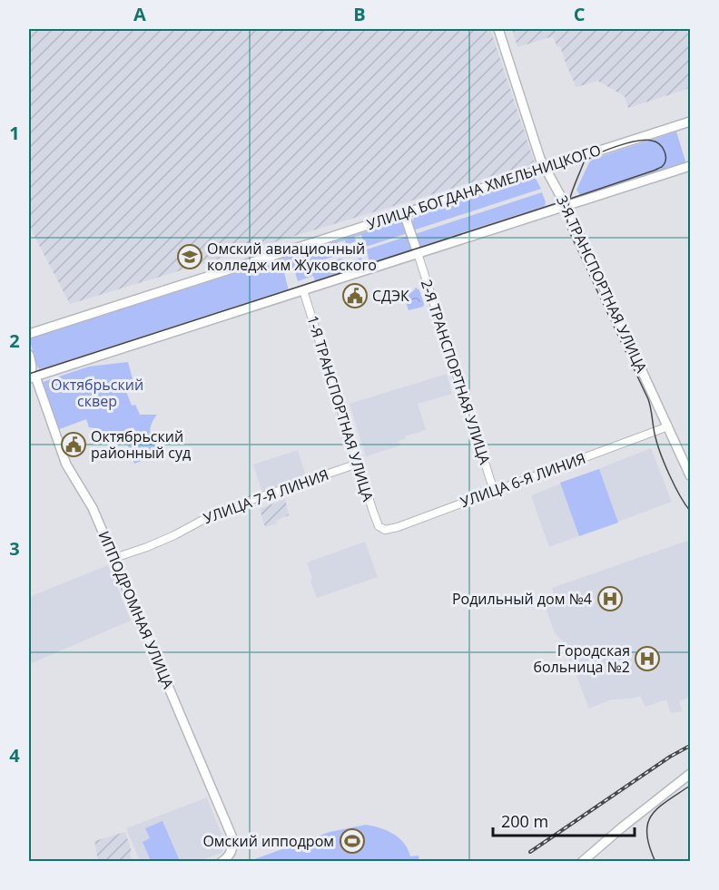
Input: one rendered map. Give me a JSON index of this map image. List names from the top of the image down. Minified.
{"streets":{"main road":["УЛИЦА БОГДАНА ХМЕЛЬНИЦКОГО","3-Я ТРАНСПОРТНАЯ УЛИЦА","ИППОДРОМНАЯ УЛИЦА"],"street":["2-Я ТРАНСПОРТНАЯ УЛИЦА","1-Я ТРАНСПОРТНАЯ УЛИЦА","УЛИЦА 6-Я ЛИНИЯ","УЛИЦА 7-Я ЛИНИЯ"]},"crossings":[["УЛИЦА БОГДАНА ХМЕЛЬНИЦКОГО","3-Я ТРАНСПОРТНАЯ УЛИЦА"],["3-Я ТРАНСПОРТНАЯ УЛИЦА","УЛИЦА 6-Я ЛИНИЯ"],["2-Я ТРАНСПОРТНАЯ УЛИЦА","УЛИЦА 6-Я ЛИНИЯ"],["1-Я ТРАНСПОРТНАЯ УЛИЦА","УЛИЦА 6-Я ЛИНИЯ"],["1-Я ТРАНСПОРТНАЯ УЛИЦА","УЛИЦА 7-Я ЛИНИЯ"],["УЛИЦА 7-Я ЛИНИЯ","ИППОДРОМНАЯ УЛИЦА"]],"parks":["Октябрьский сквер"],"places":{"school or university":["Омский авиационный колледж им Жуковского"],"public building":["СДЭК","Октябрьский районный суд"],"hospital":["Родильный дом №4","Городская больница №2"],"sports":["Омский ипподром"]},"scale_bar":"200 m","grid":{"columns":["A","B","C"],"rows":["1","2","3","4"]}}
